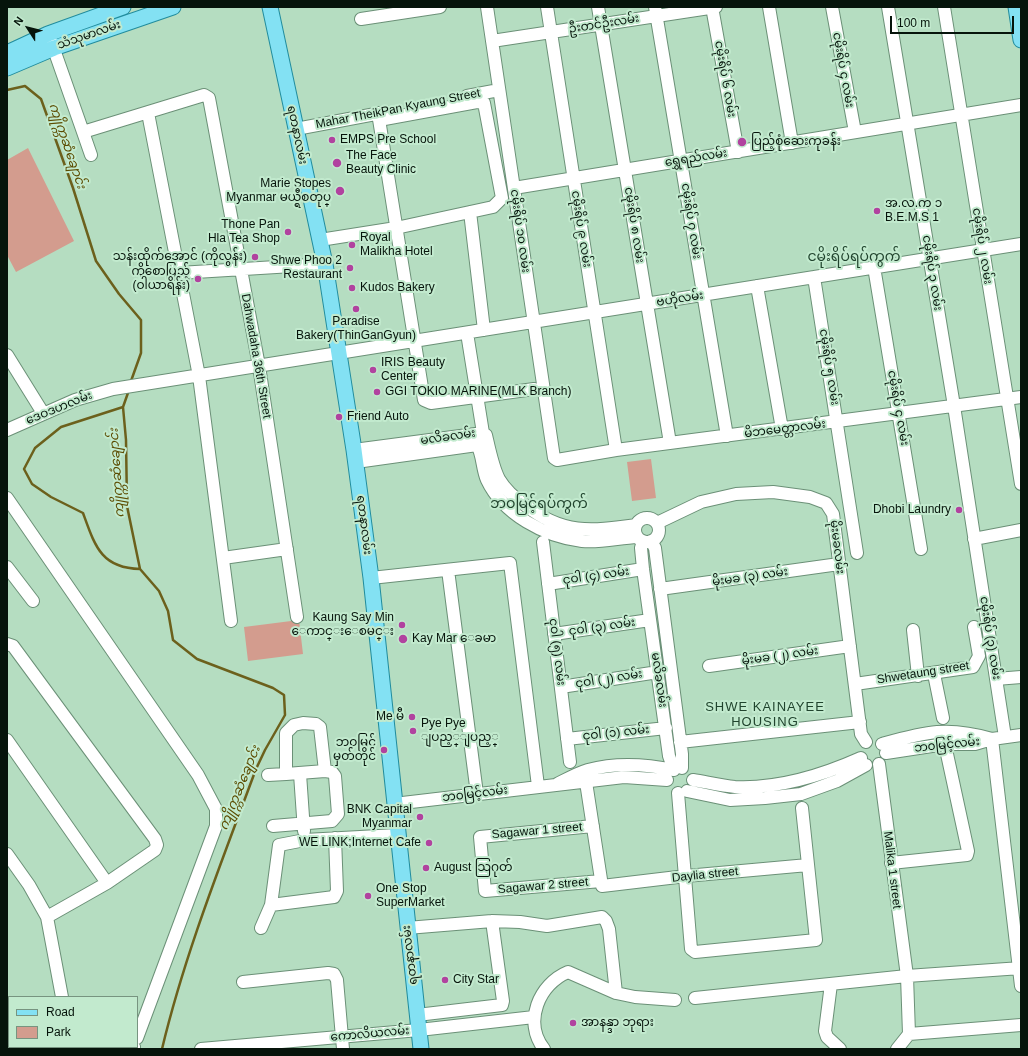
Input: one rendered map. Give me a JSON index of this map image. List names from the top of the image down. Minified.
{"streets":{"main road":["သံသုမာလမ်း","ရတနာလမ်း"],"street":["ဦးတင်ဦးလမ်း","ငမိုးရိပ် ၄ လမ်း","ငမိုးရိပ် ၆ လမ်း","Mahar TheikPan Kyaung Street","ရွှေရည်လမ်း","ငမိုးရိပ် ၇ လမ်း","ငမိုးရိပ် ၈ လမ်း","ငမိုးရိပ် ၉ လမ်း","ငမိုးရိပ် ၁၀ လမ်း","ငမိုးရိပ် ၂ လမ်း","ငမိုးရိပ် ၃ လမ်း","ဗဟိုလမ်း","Dahwadaha 36th Street","ငမိုးရိပ် ၅ လမ်း","ဒေဝဒဟလမ်း","မိဘမေတ္တာလမ်း","မလိခလမ်း","မိုးမခလမ်း","ငုဝါ (၄) လမ်း","မိုးမခ (၃) လမ်း","ငုဝါ (၃) လမ်း","ငမိုးရိပ် (၃) လမ်း","ငုဝါ (၅) လမ်း","မိုးမခ (၂) လမ်း","Shwetaung street","ငုဝါ (၂) လမ်း","ငုဝါ (၁) လမ်း","ဘ၀မြင့်လမ်း","Sagawar 1 street","Malika 1 street","Daylia street","Sagawar 2 street","ကောလိယလမ်း"]},"crossings":[["ဦးတင်ဦးလမ်း","ငမိုးရိပ် ၆ လမ်း"],["ဦးတင်ဦးလမ်း","ငမိုးရိပ် ၇ လမ်း"],["ဦးတင်ဦးလမ်း","ငမိုးရိပ် ၈ လမ်း"],["ဦးတင်ဦးလမ်း","ငမိုးရိပ် ၉ လမ်း"],["ဦးတင်ဦးလမ်း","ငမိုးရိပ် ၁၀ လမ်း"],["ငမိုးရိပ် ၄ လမ်း","ရွှေရည်လမ်း"],["ငမိုးရိပ် ၄ လမ်း","ဗဟိုလမ်း"],["ငမိုးရိပ် ၄ လမ်း","မိဘမေတ္တာလမ်း"],["ငမိုးရိပ် ၆ လမ်း","ရွှေရည်လမ်း"],["Mahar TheikPan Kyaung Street","ရတနာလမ်း"],["Mahar TheikPan Kyaung Street","ငမိုးရိပ် ၁၀ လမ်း"],["ရတနာလမ်း","ဗဟိုလမ်း"],["ရတနာလမ်း","မလိခလမ်း"],["ရတနာလမ်း","ဘ၀မြင့်လမ်း"],["ရတနာလမ်း","ကောလိယလမ်း"],["ရွှေရည်လမ်း","ငမိုးရိပ် ၇ လမ်း"],["ရွှေရည်လမ်း","ငမိုးရိပ် ၈ လမ်း"],["ရွှေရည်လမ်း","ငမိုးရိပ် ၉ လမ်း"],["ရွှေရည်လမ်း","ငမိုးရိပ် ၁၀ လမ်း"],["ရွှေရည်လမ်း","ငမိုးရိပ် ၂ လမ်း"],["ရွှေရည်လမ်း","ငမိုးရိပ် ၃ လမ်း"],["ငမိုးရိပ် ၇ လမ်း","ဗဟိုလမ်း"],["ငမိုးရိပ် ၇ လမ်း","မိဘမေတ္တာလမ်း"],["ငမိုးရိပ် ၈ လမ်း","ဗဟိုလမ်း"],["ငမိုးရိပ် ၈ လမ်း","မိဘမေတ္တာလမ်း"],["ငမိုးရိပ် ၉ လမ်း","ဗဟိုလမ်း"],["ငမိုးရိပ် ၉ လမ်း","မိဘမေတ္တာလမ်း"],["ငမိုးရိပ် ၁၀ လမ်း","ဗဟိုလမ်း"],["ငမိုးရိပ် ၁၀ လမ်း","မိဘမေတ္တာလမ်း"],["ငမိုးရိပ် ၂ လမ်း","ဗဟိုလမ်း"],["ငမိုးရိပ် ၂ လမ်း","မိဘမေတ္တာလမ်း"],["ငမိုးရိပ် ၃ လမ်း","ဗဟိုလမ်း"],["ငမိုးရိပ် ၃ လမ်း","မိဘမေတ္တာလမ်း"],["ငမိုးရိပ် ၃ လမ်း","ငမိုးရိပ် (၃) လမ်း"],["ဗဟိုလမ်း","Dahwadaha 36th Street"],["ဗဟိုလမ်း","ငမိုးရိပ် ၅ လမ်း"],["ဗဟိုလမ်း","ဒေဝဒဟလမ်း"],["ငမိုးရိပ် ၅ လမ်း","မိဘမေတ္တာလမ်း"],["မလိခလမ်း","မိုးမခလမ်း"],["မလိခလမ်း","ငုဝါ (၄) လမ်း"],["မလိခလမ်း","မိုးမခ (၃) လမ်း"],["မလိခလမ်း","ငုဝါ (၃) လမ်း"],["မလိခလမ်း","ငုဝါ (၂) လမ်း"],["မလိခလမ်း","ငုဝါ (၁) လမ်း"],["မလိခလမ်း","ဘ၀မြင့်လမ်း"],["မိုးမခလမ်း","မိုးမခ (၃) လမ်း"],["မိုးမခလမ်း","မိုးမခ (၂) လမ်း"],["မိုးမခလမ်း","Shwetaung street"],["မိုးမခလမ်း","ဘ၀မြင့်လမ်း"],["မိုးမခလမ်း","Malika 1 street"],["ငုဝါ (၄) လမ်း","ငုဝါ (၅) လမ်း"],["ငုဝါ (၃) လမ်း","ငုဝါ (၅) လမ်း"],["ငုဝါ (၅) လမ်း","ငုဝါ (၂) လမ်း"],["ငုဝါ (၅) လမ်း","ငုဝါ (၁) လမ်း"],["ဘ၀မြင့်လမ်း","Malika 1 street"],["Sagawar 1 street","Sagawar 2 street"],["Daylia street","Sagawar 2 street"]],"districts":["ငမိုးရိပ်ရပ်ကွက်","ဘဝမြင့်ရပ်ကွက်","SHWE KAINAYEE HOUSING"],"water":["ကျိုက္ကဆံချောင်း"],"places":["EMPS Pre School","ပြည့်စုံဆေးကုခန်း","The Face Beauty Clinic","Marie Stopes Myanmar မယ္ရီစတုပ္","အ.လ.က ၁ B.E.M.S 1","Thone Pan Hla Tea Shop","Royal Malikha Hotel","သန်းထိုက်အောင် (ကိုလွန်း)","Shwe Phoo 2 Restaurant","ကိုစောပြည့် (ဝါယာရိန်း)","Kudos Bakery","Paradise Bakery(ThinGanGyun)","IRIS Beauty Center","GGI TOKIO MARINE(MLK Branch)","Friend Auto","Dhobi Laundry","Kaung Say Min ေကာင္းေစမင္း","Kay Mar ေခမာ","Me မီ","Pye Pye ျပည့္ျပည့္","ဘဝမြင့် မှတ်တိုင်","BNK Capital Myanmar","WE LINK;Internet Cafe","August သြဂုတ်","One Stop SuperMarket","City Star","အာနန္ဒာ ဘုရား"],"legend":["Road","Park"],"scale_bar":"100 m","north":"top left"}
